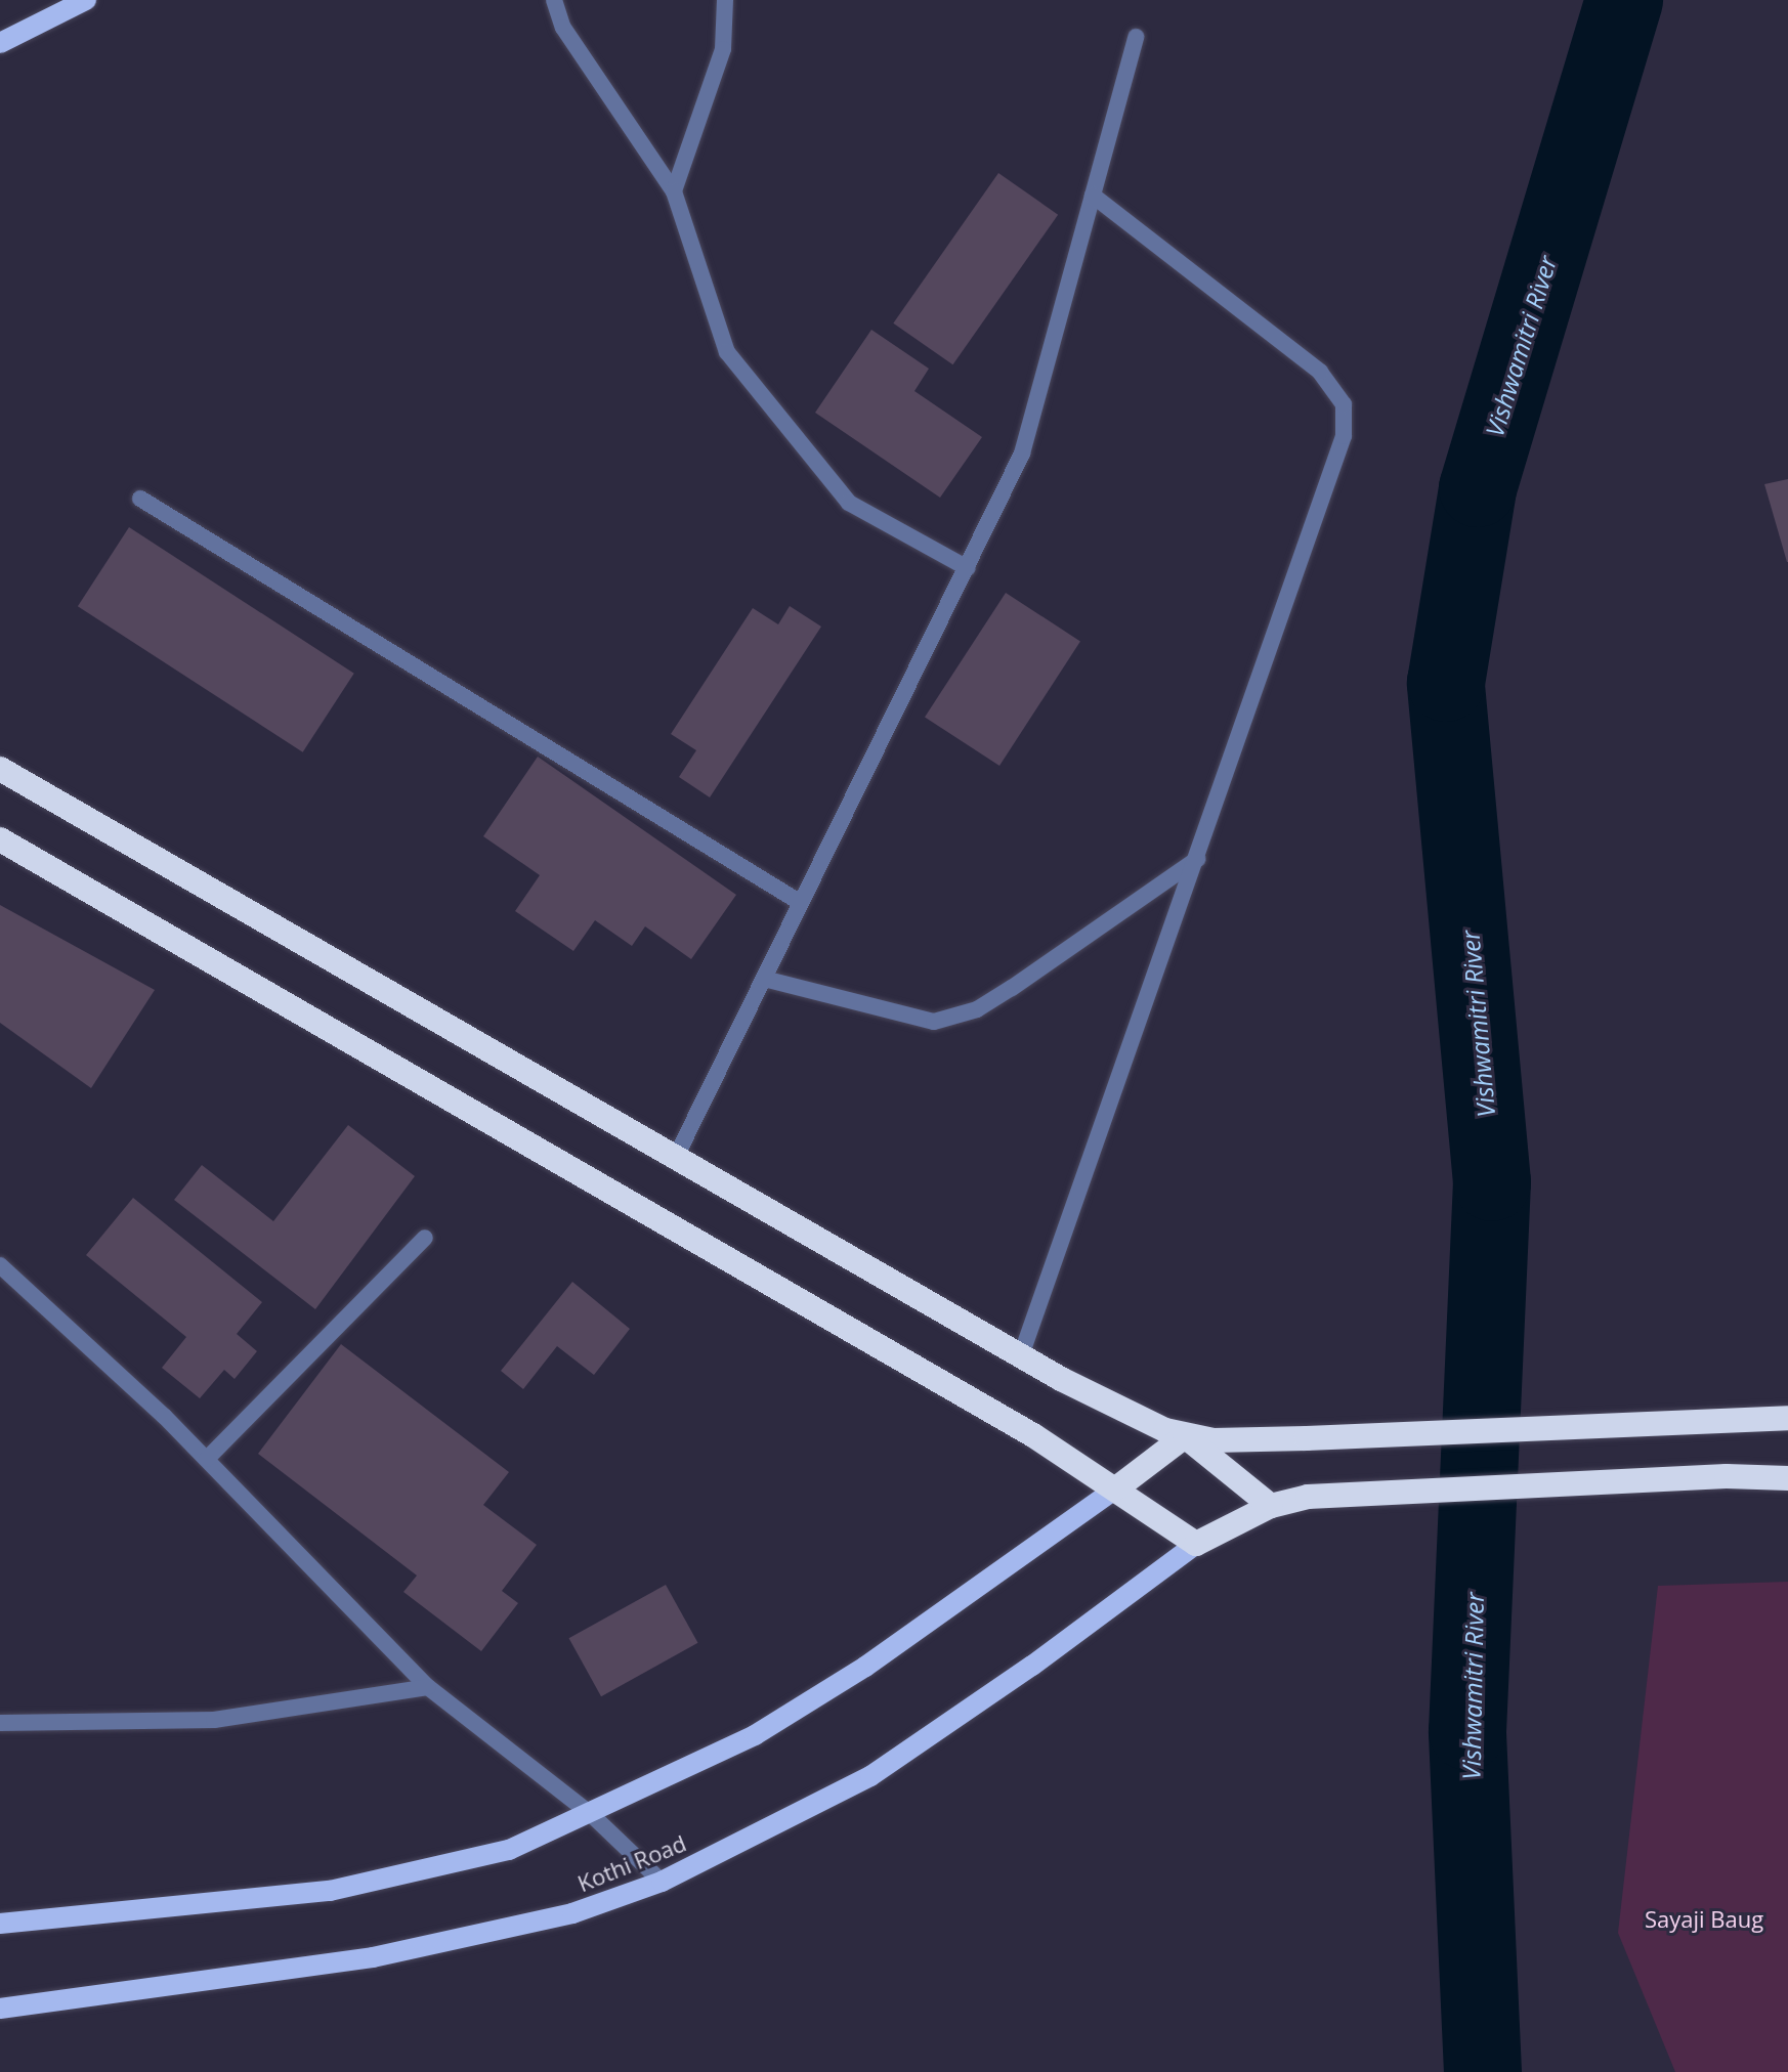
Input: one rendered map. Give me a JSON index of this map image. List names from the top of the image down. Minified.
{"streets":{"main road":["Kothi Road"]},"water":["Vishwamitri River"],"parks":["Sayaji Baug"]}
